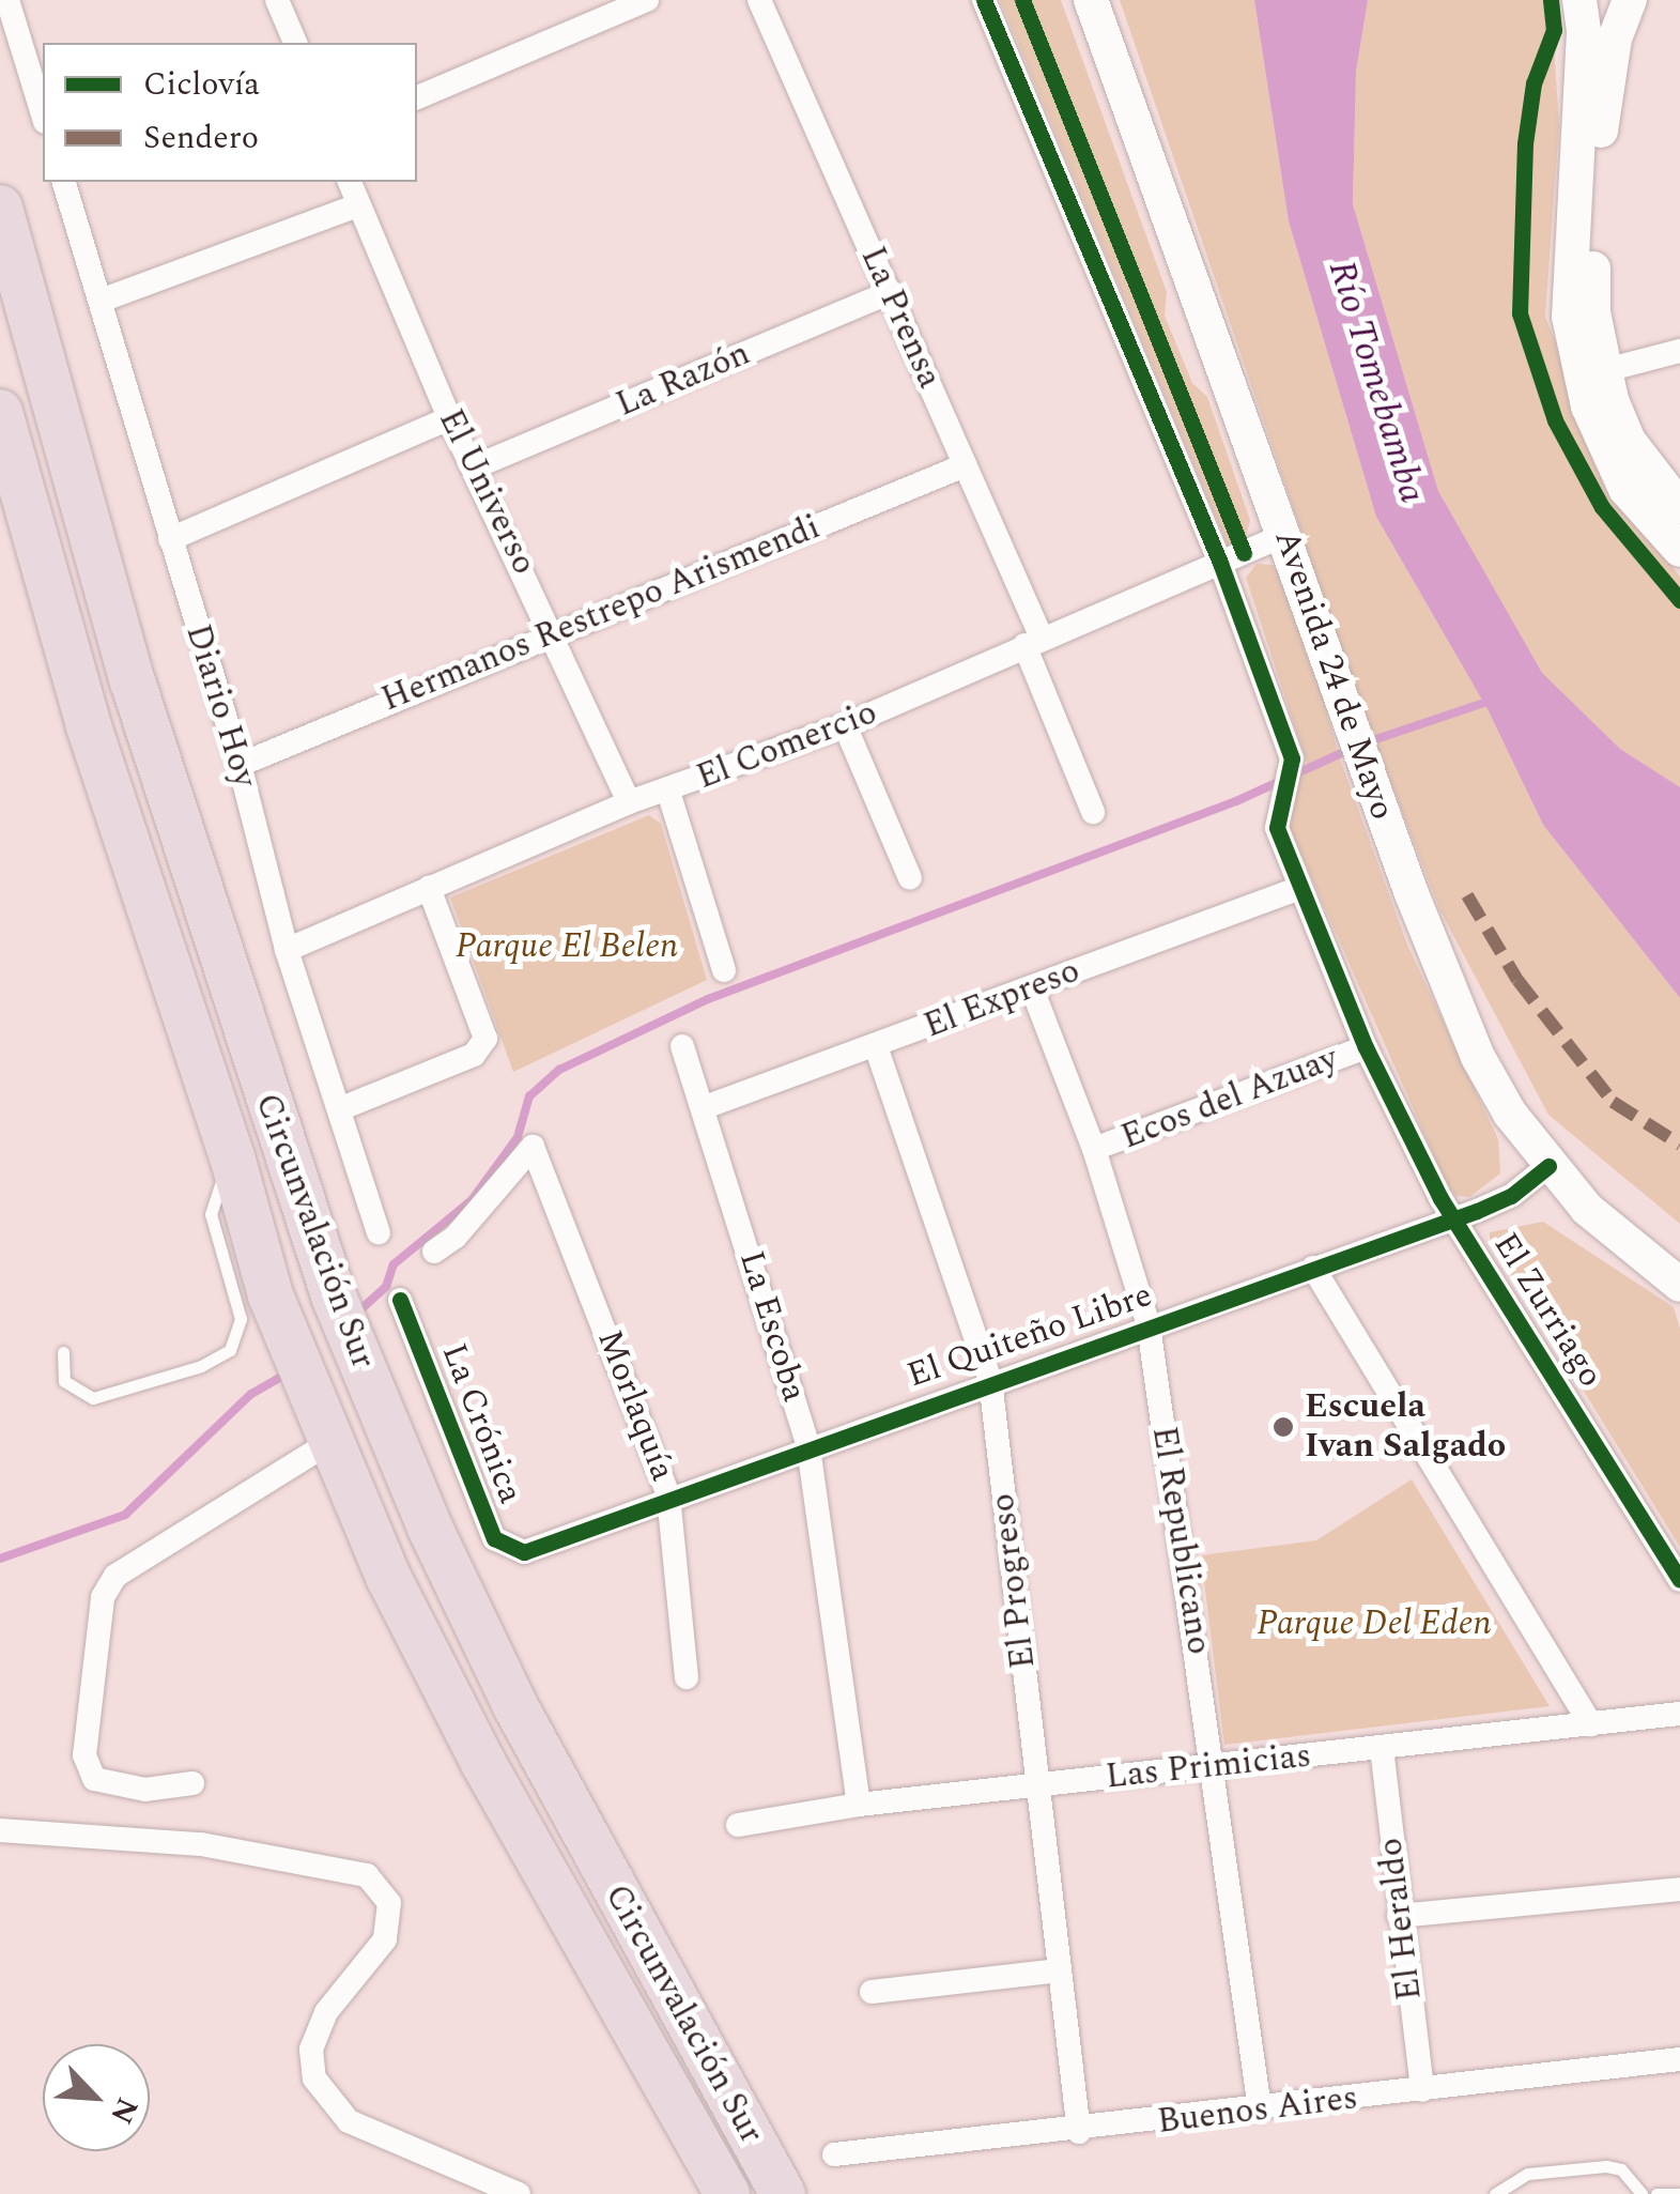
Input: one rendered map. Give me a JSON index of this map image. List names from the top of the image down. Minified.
{"streets":{"highway":["Circunvalación Sur"],"main road":["Avenida 24 de Mayo"],"street":["La Prensa","La Razón","El Universo","Hermanos Restrepo Arismendi","Diario Hoy","El Comercio","El Expreso","Ecos del Azuay","El Zurriago","La Escoba","El Quiteño Libre","Morlaquía","La Crónica","El Republicano","El Progreso","Las Primicias","El Heraldo","Buenos Aires"]},"crossings":[["La Prensa","La Razón"],["La Prensa","Hermanos Restrepo Arismendi"],["La Prensa","El Comercio"],["La Razón","El Universo"],["El Universo","Hermanos Restrepo Arismendi"],["El Universo","El Comercio"],["Hermanos Restrepo Arismendi","Diario Hoy"],["Avenida 24 de Mayo","El Comercio"],["Avenida 24 de Mayo","El Quiteño Libre"],["Diario Hoy","El Comercio"],["El Comercio","El Zurriago"],["El Expreso","El Zurriago"],["El Expreso","La Escoba"],["El Expreso","El Republicano"],["El Expreso","El Progreso"],["Ecos del Azuay","El Zurriago"],["Ecos del Azuay","El Republicano"],["El Zurriago","El Quiteño Libre"],["La Escoba","El Quiteño Libre"],["La Escoba","Las Primicias"],["El Quiteño Libre","Morlaquía"],["El Quiteño Libre","La Crónica"],["El Quiteño Libre","El Republicano"],["El Quiteño Libre","El Progreso"],["El Republicano","Las Primicias"],["El Republicano","Buenos Aires"],["El Progreso","Las Primicias"],["El Progreso","Buenos Aires"],["Las Primicias","El Heraldo"],["El Heraldo","Buenos Aires"]],"water":["Río Tomebamba"],"parks":["Parque El Belen","Parque Del Eden"],"places":["Escuela Ivan Salgado"],"legend":["Ciclovía","Sendero"],"north":"bottom right"}
